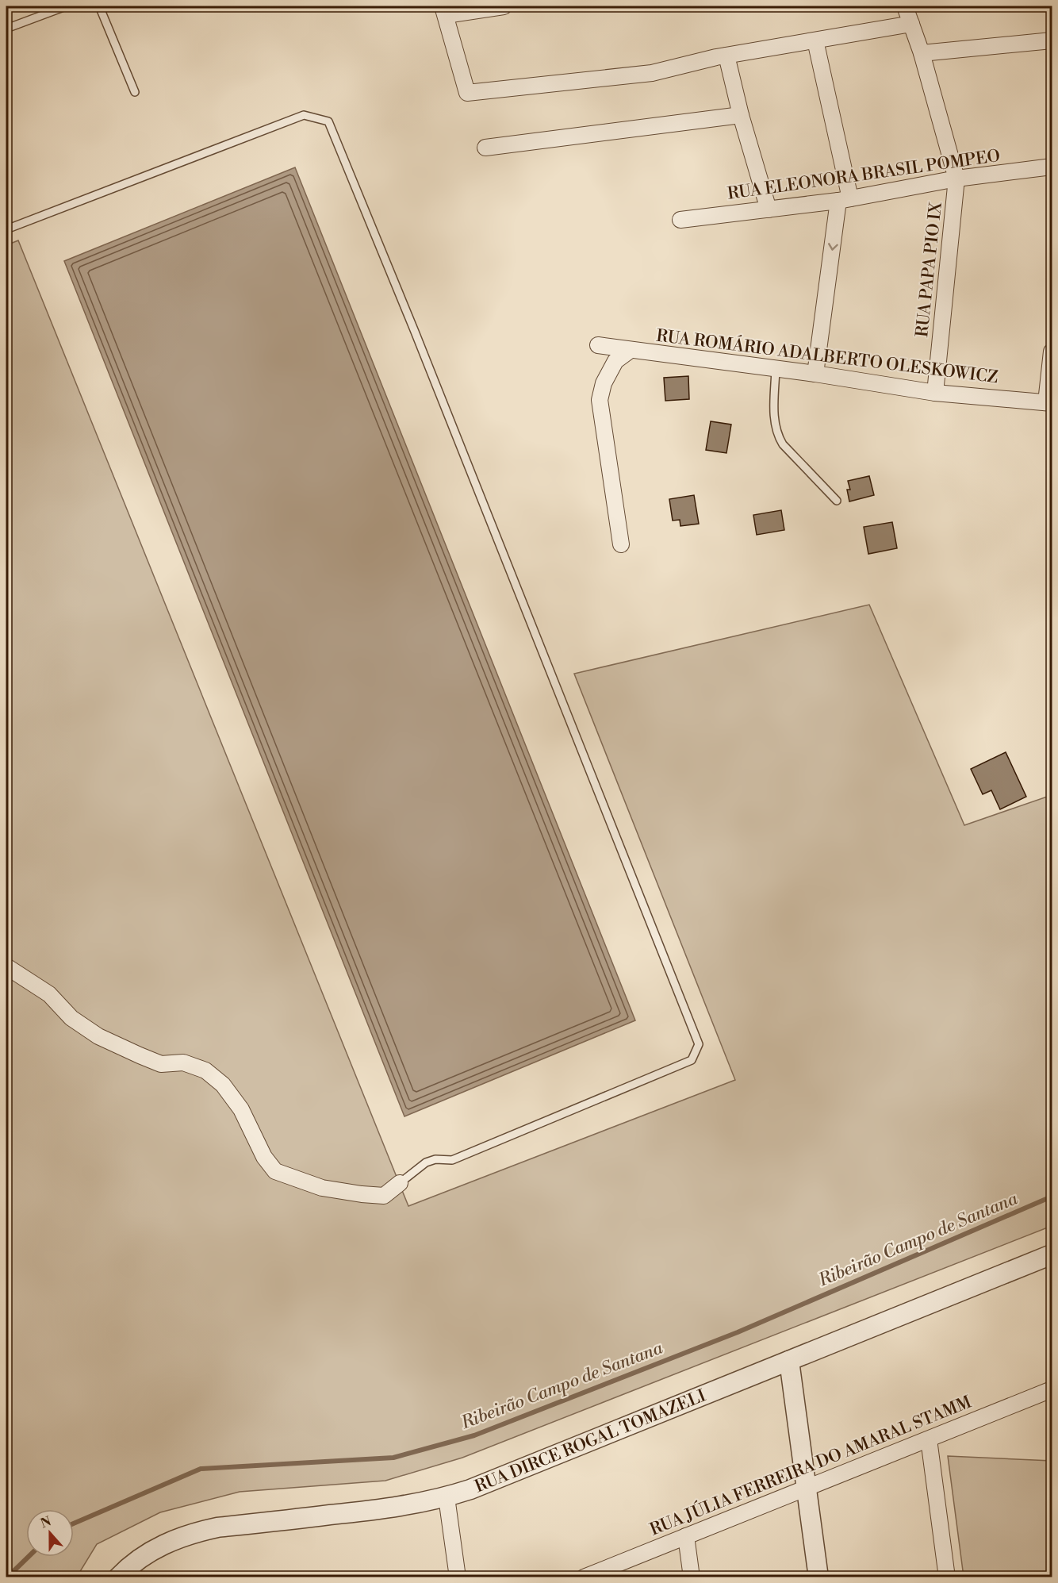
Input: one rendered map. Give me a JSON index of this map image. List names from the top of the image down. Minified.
{"streets":{"street":["RUA ELEONORA BRASIL POMPEO","RUA PAPA PIO IX","RUA ROMÁRIO ADALBERTO OLESKOWICZ","RUA DIRCE ROGAL TOMAZELI","RUA JÚLIA FERREIRA DO AMARAL STAMM"]},"crossings":[["RUA ELEONORA BRASIL POMPEO","RUA PAPA PIO IX"],["RUA PAPA PIO IX","RUA ROMÁRIO ADALBERTO OLESKOWICZ"]],"water":["Ribeirão Campo de Santana"],"north":"top"}
